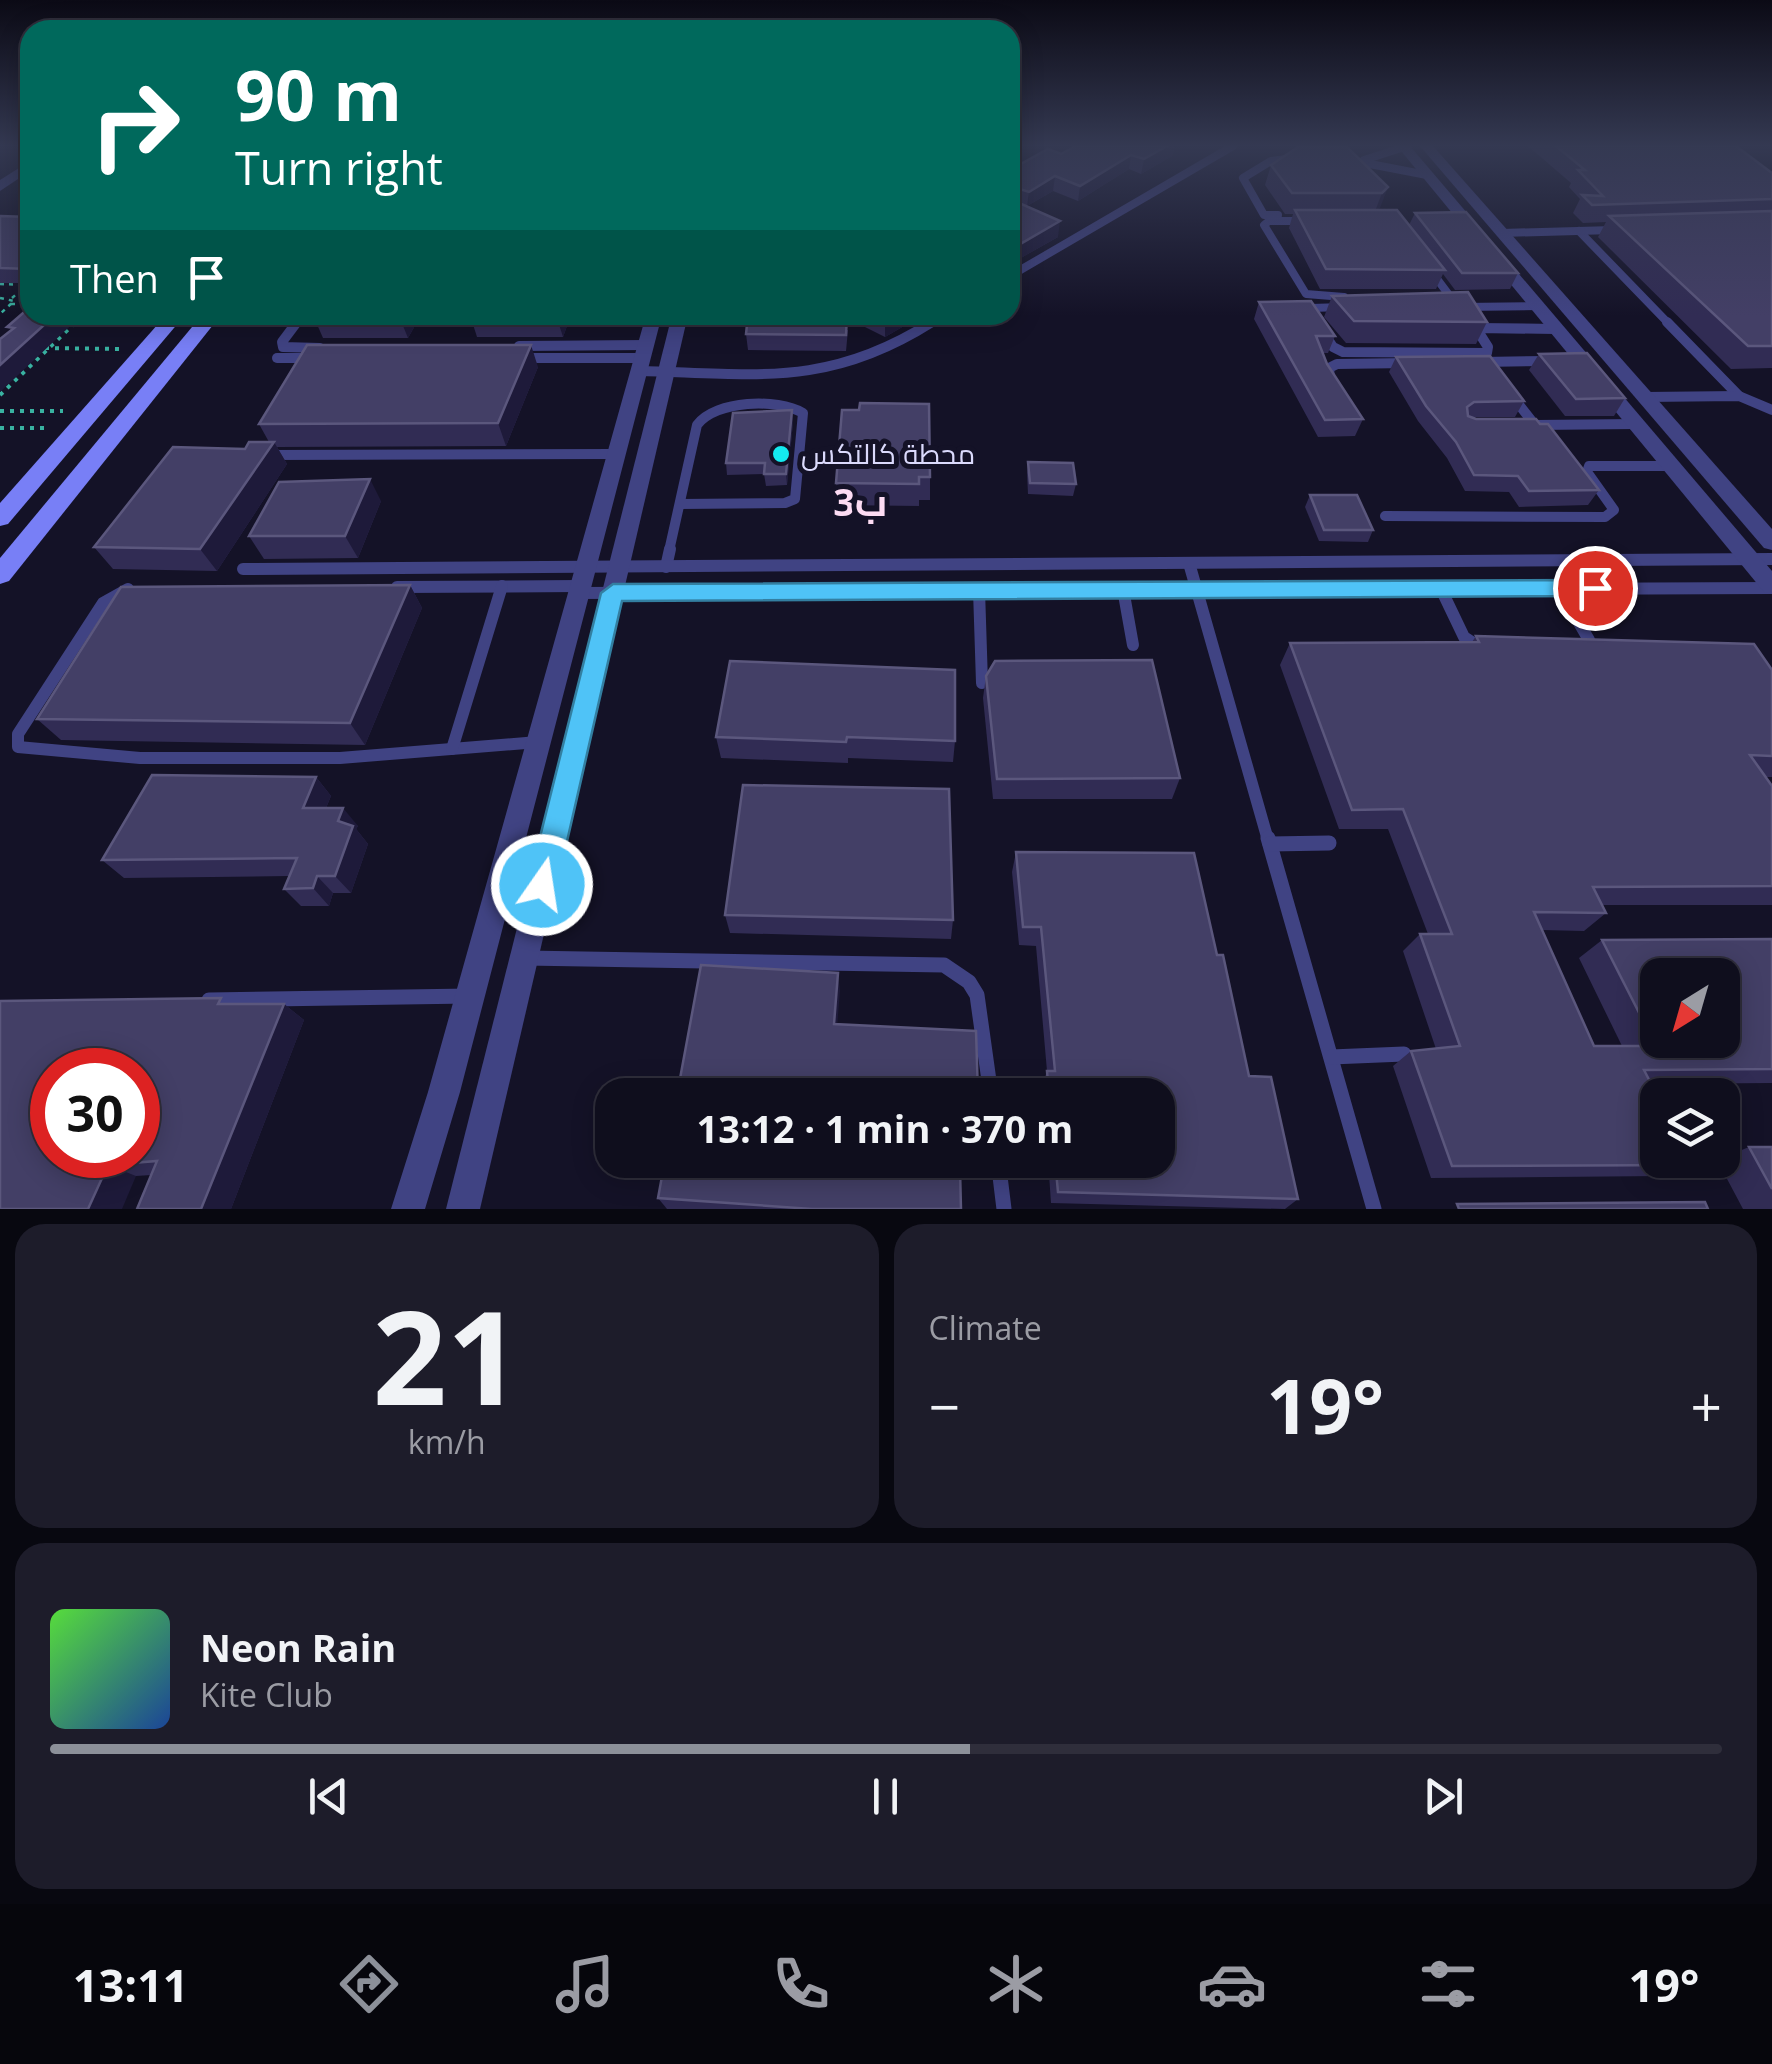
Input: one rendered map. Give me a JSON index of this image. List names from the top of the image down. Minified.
{"districts":["ب3"],"places":["محطة كالتكس"],"north":"bottom left","page":{"turn":["90 m","Turn right"],"then":"Then","limit":"30","trip":"13:12 · 1 min · 370 m","tile":[["21","km/h"],"Climate"],"heat":["−","19°","+"],"song":["Neon Rain","Kite Club"],"tabs":["13:11","19°"]}}
